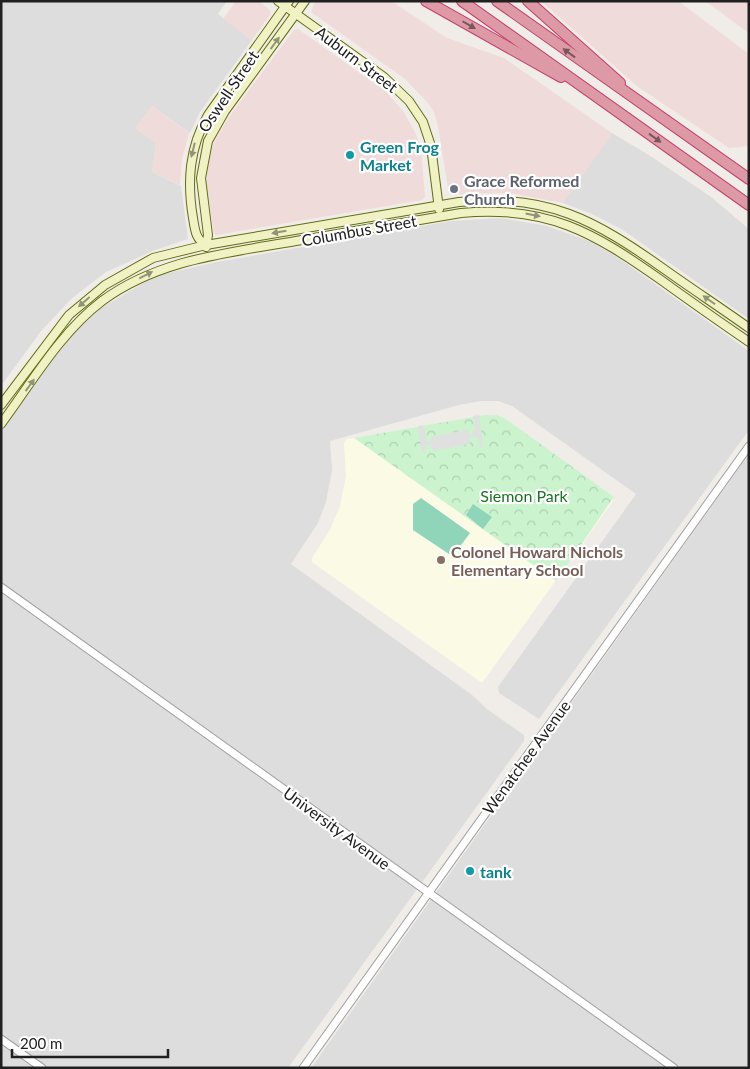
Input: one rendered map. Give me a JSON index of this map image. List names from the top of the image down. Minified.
{"streets":{"main road":["Auburn Street","Oswell Street","Columbus Street"],"street":["Wenatchee Avenue","University Avenue"]},"crossings":[["Auburn Street","Oswell Street"],["Auburn Street","Columbus Street"],["Oswell Street","Columbus Street"],["Wenatchee Avenue","University Avenue"]],"parks":["Siemon Park"],"places":["Green Frog Market","Grace Reformed Church","Colonel Howard Nichols Elementary School","tank"],"scale_bar":"200 m"}
